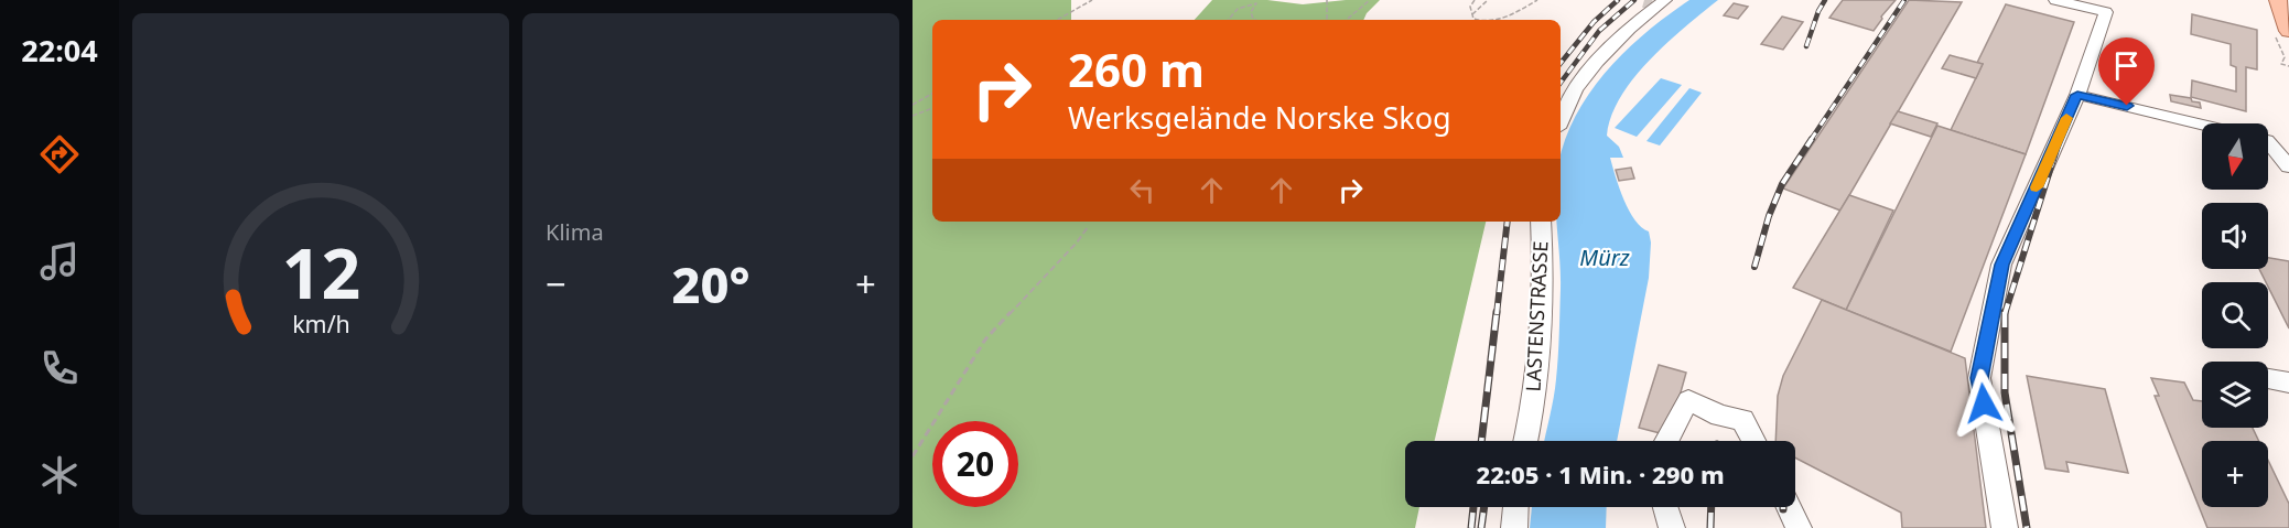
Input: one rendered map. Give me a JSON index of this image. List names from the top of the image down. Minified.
{"streets":{"street":["LASTENSTRASSE"]},"water":["Mürz"],"north":"bottom","page":{"tabs":"22:04","tile":"Klima","turn":["260 m","Werksgelände Norske Skog"],"map_buttons":"+","heat":["−","20°","+"],"limit":"20","trip":"22:05 · 1 Min. · 290 m","gauge":["12","km/h"]}}
